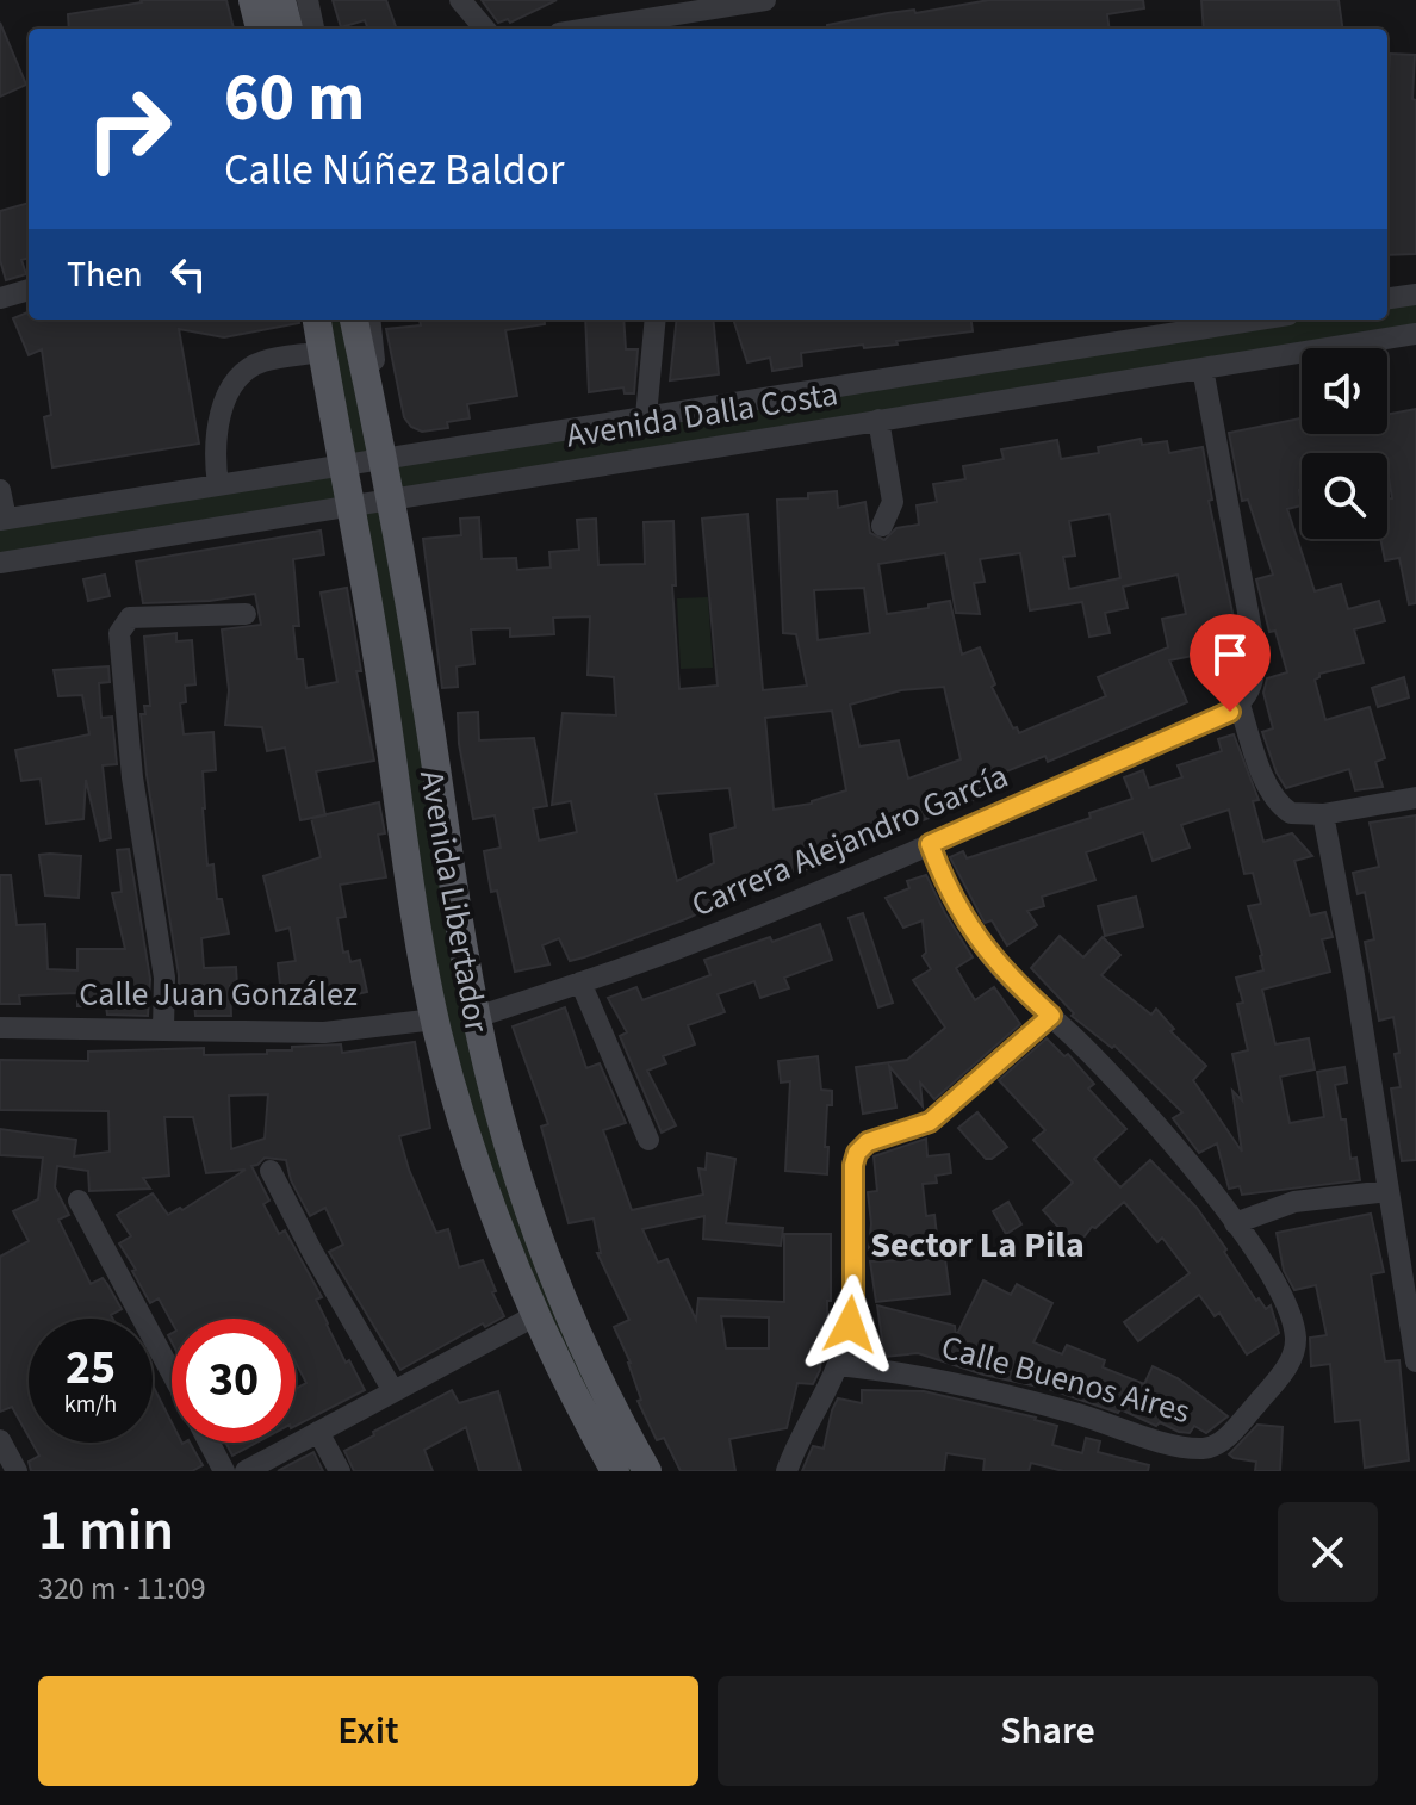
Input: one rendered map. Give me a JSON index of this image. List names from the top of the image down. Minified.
{"streets":{"main road":["Avenida Libertador"],"street":["Avenida Dalla Costa","Carrera Alejandro García","Calle Juan González","Calle Buenos Aires"]},"crossings":[["Avenida Dalla Costa","Avenida Libertador"],["Carrera Alejandro García","Avenida Libertador"],["Avenida Libertador","Calle Juan González"]],"districts":["Sector La Pila"],"page":{"turn":["60 m","Calle Núñez Baldor"],"then":"Then","speed":"25 km/h","limit":"30","heading":["1 min","320 m · 11:09"],"buttons":["Exit","Share"]}}
